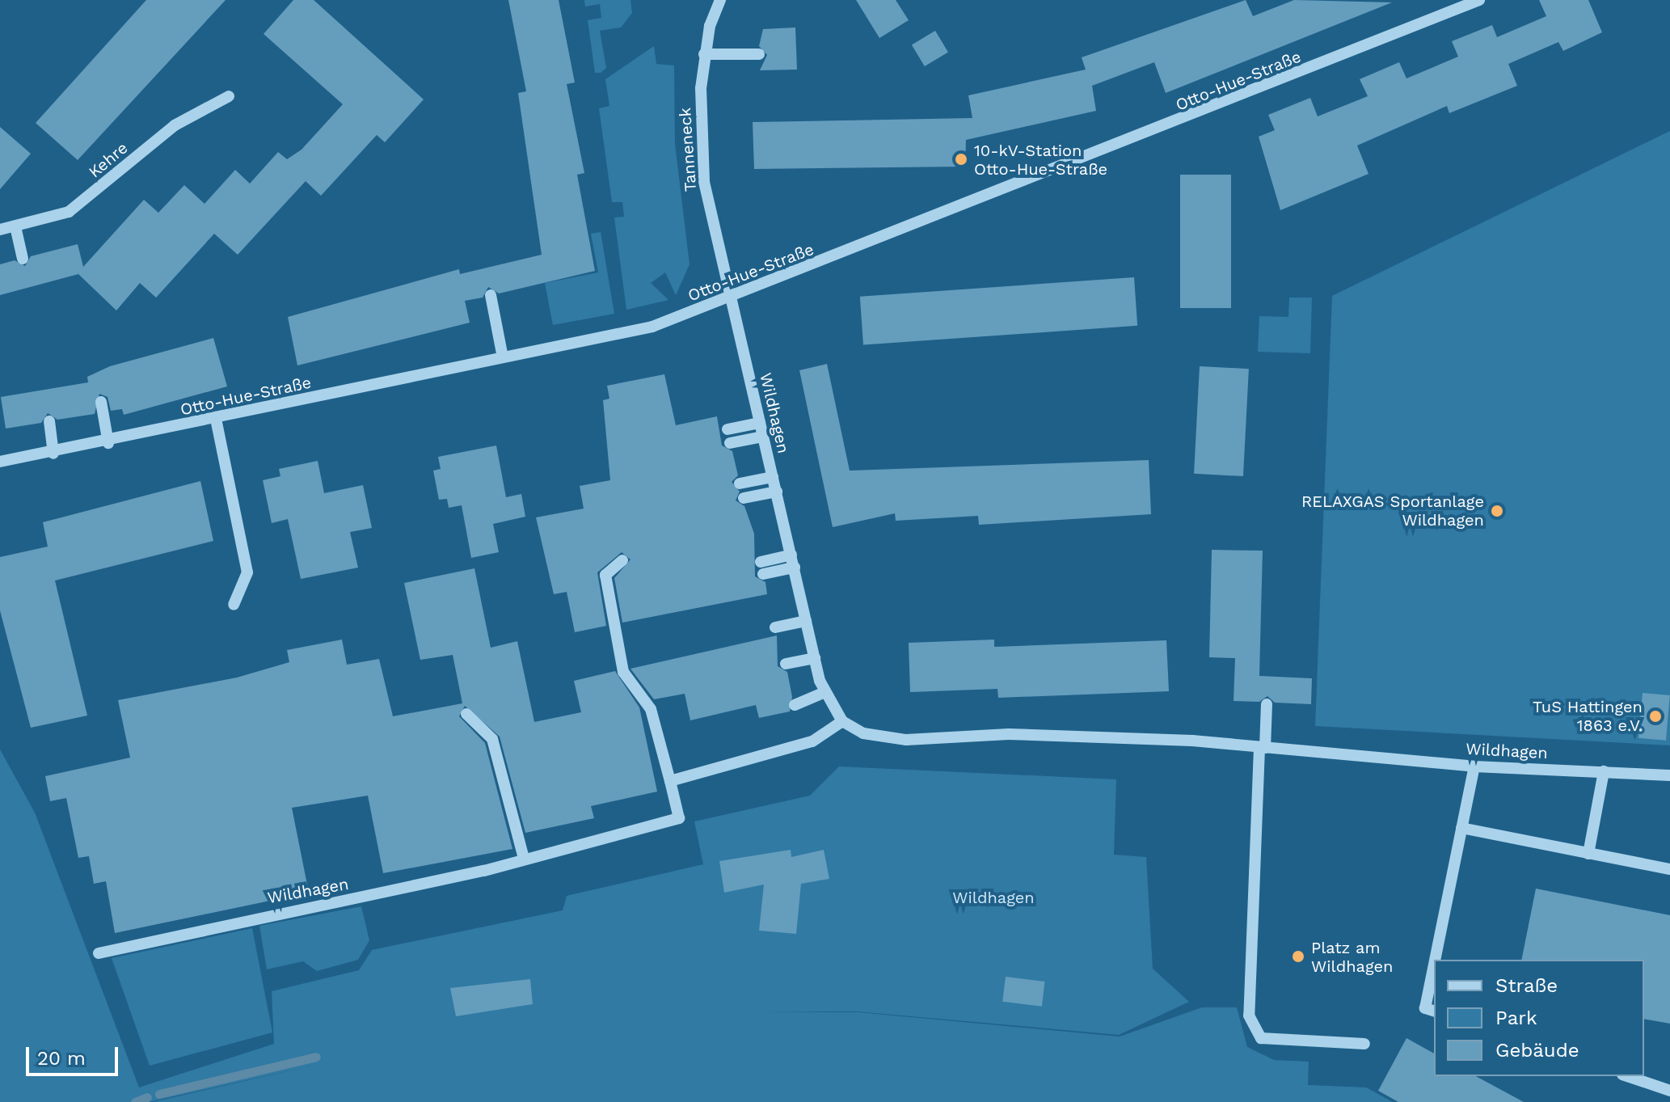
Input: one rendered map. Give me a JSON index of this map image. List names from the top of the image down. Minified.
{"streets":{"street":["Otto-Hue-Straße","Tanneneck","Kehre","Wildhagen"]},"crossings":[["Otto-Hue-Straße","Tanneneck"],["Otto-Hue-Straße","Wildhagen"],["Tanneneck","Wildhagen"]],"parks":["Wildhagen"],"places":["10-kV-Station Otto-Hue-Straße","RELAXGAS Sportanlage Wildhagen","TuS Hattingen 1863 e.V.","Platz am Wildhagen"],"legend":["Straße","Park","Gebäude"],"scale_bar":"20 m"}
